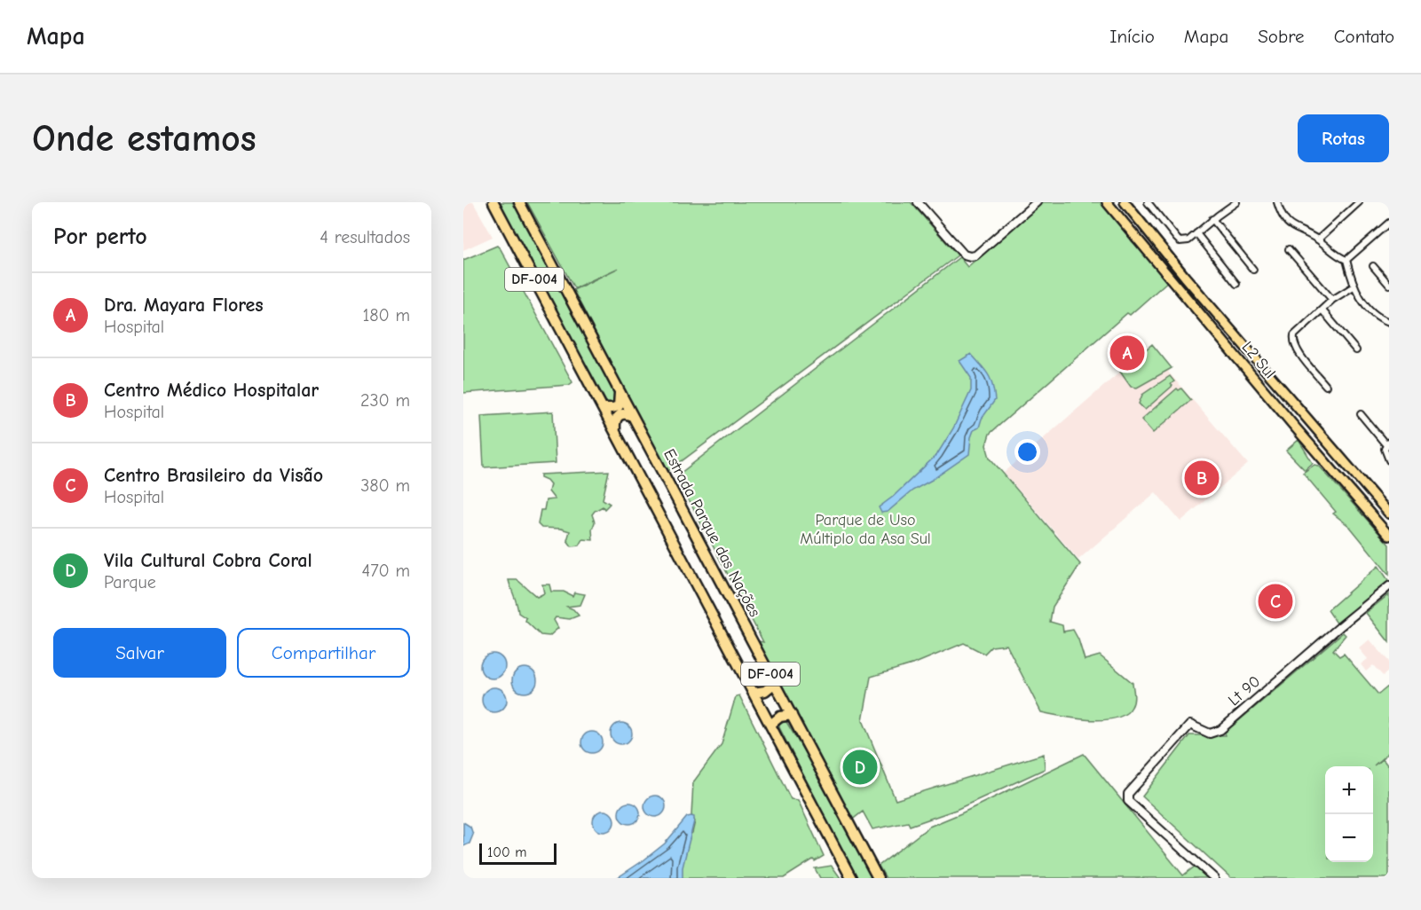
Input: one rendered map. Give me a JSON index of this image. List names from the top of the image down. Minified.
{"streets":{"highway":["DF-004","Estrada Parque das Nações"],"main road":["L2 Sul"],"street":["Lt 90"]},"parks":["Parque de Uso Múltiplo da Asa Sul"],"scale_bar":"100 m","page":{"header":"Mapa","nav":["Início","Mapa","Sobre","Contato"],"buttons":["Rotas",["Salvar","Compartilhar"]],"title":"Onde estamos","heading":["Por perto","4 resultados"],"list":[{"mark":"A","name":"Dra. Mayara Flores","note":"Hospital","value":"180 m"},{"mark":"B","name":"Centro Médico Hospitalar","note":"Hospital","value":"230 m"},{"mark":"C","name":"Centro Brasileiro da Visão","note":"Hospital","value":"380 m"},{"mark":"D","name":"Vila Cultural Cobra Coral","note":"Parque","value":"470 m"}],"pins":["A","B","C","D"],"map_buttons":["+","−"],"scale":"100 m"}}
